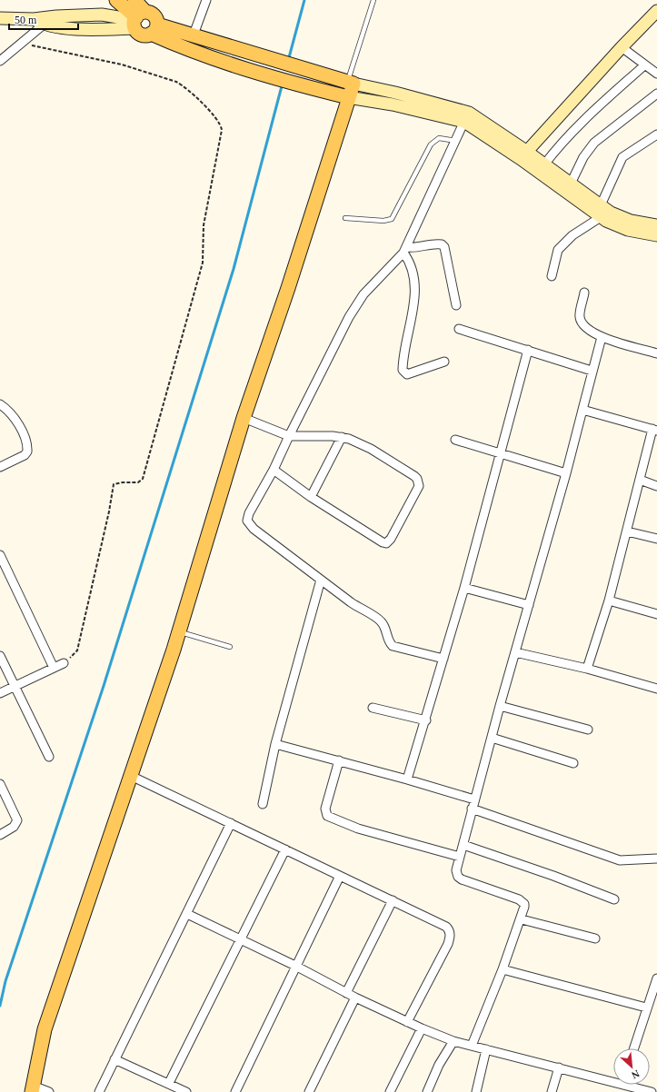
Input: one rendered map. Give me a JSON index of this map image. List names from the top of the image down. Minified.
{"scale_bar":"50 m","north":"bottom right"}
